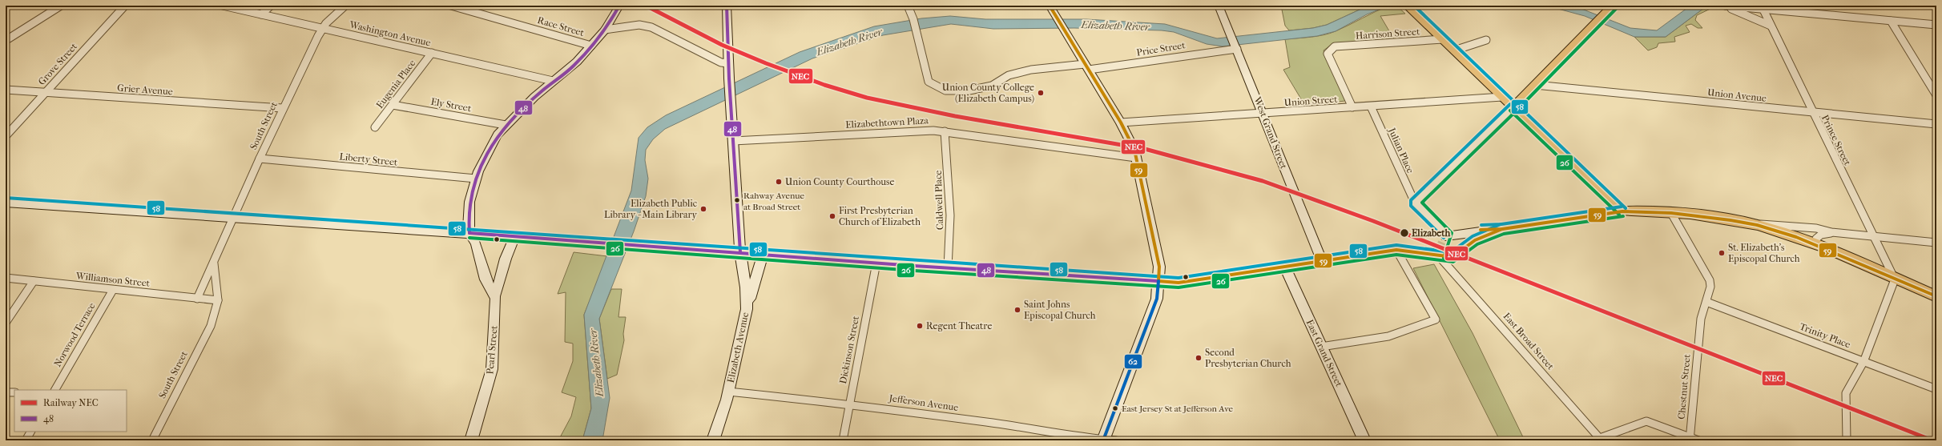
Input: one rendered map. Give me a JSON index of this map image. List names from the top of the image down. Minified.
{"streets":{"street":["Race Street","Washington Avenue","Harrison Street","Price Street","Grove Street","Eugenia Place","Grier Avenue","Union Avenue","Union Street","Ely Street","Elizabethtown Plaza","South Street","West Grand Street","Prince Street","Julian Place","Liberty Street","Caldwell Place","Williamson Street","Norwood Terrace","Trinity Place","East Broad Street","Elizabeth Avenue","Pearl Street","Dickinson Street","East Grand Street","Chestnut Street","Jefferson Avenue"]},"crossings":[["Washington Avenue","Eugenia Place"],["Washington Avenue","South Street"],["Harrison Street","Union Street"],["Price Street","West Grand Street"],["Grove Street","Grier Avenue"],["Eugenia Place","Ely Street"],["Grier Avenue","South Street"],["Union Avenue","Prince Street"],["Union Street","West Grand Street"],["Union Street","Julian Place"],["Elizabethtown Plaza","Caldwell Place"],["Elizabethtown Plaza","Elizabeth Avenue"],["South Street","Liberty Street"],["South Street","Williamson Street"],["Williamson Street","Norwood Terrace"],["Trinity Place","Chestnut Street"],["Elizabeth Avenue","Jefferson Avenue"],["Dickinson Street","Jefferson Avenue"]],"water":["Elizabeth River"],"places":["Union County College (Elizabeth Campus)","Union County Courthouse","Rahway Avenue at Broad Street","Elizabeth Public Library - Main Library","First Presbyterian Church of Elizabeth","Elizabeth","St. Elizabeth's Episcopal Church","Saint Johns Episcopal Church","Regent Theatre","Second Presbyterian Church","East Jersey St at Jefferson Ave"],"lines":["rail line NEC","transit line 48","transit line 58","transit line 59","transit line 26","transit line 62"],"legend":["Railway NEC","48"]}
